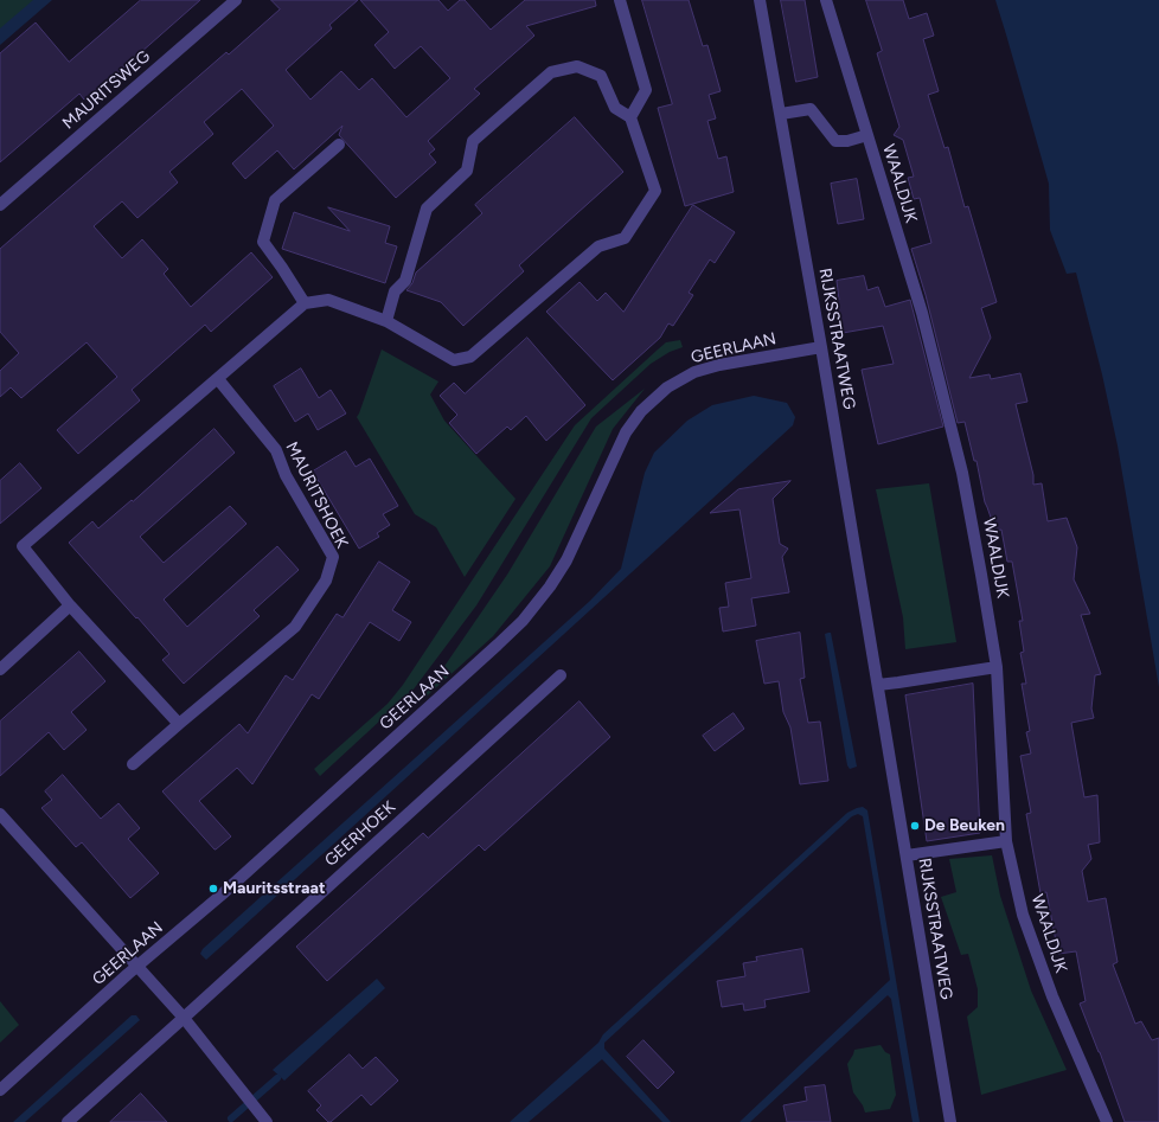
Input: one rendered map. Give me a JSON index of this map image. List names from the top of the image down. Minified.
{"streets":{"street":["MAURITSWEG","WAALDIJK","RIJKSSTRAATWEG","GEERLAAN","MAURITSHOEK","GEERHOEK"]},"crossings":[["RIJKSSTRAATWEG","GEERLAAN"]],"places":["De Beuken","Mauritsstraat"]}
